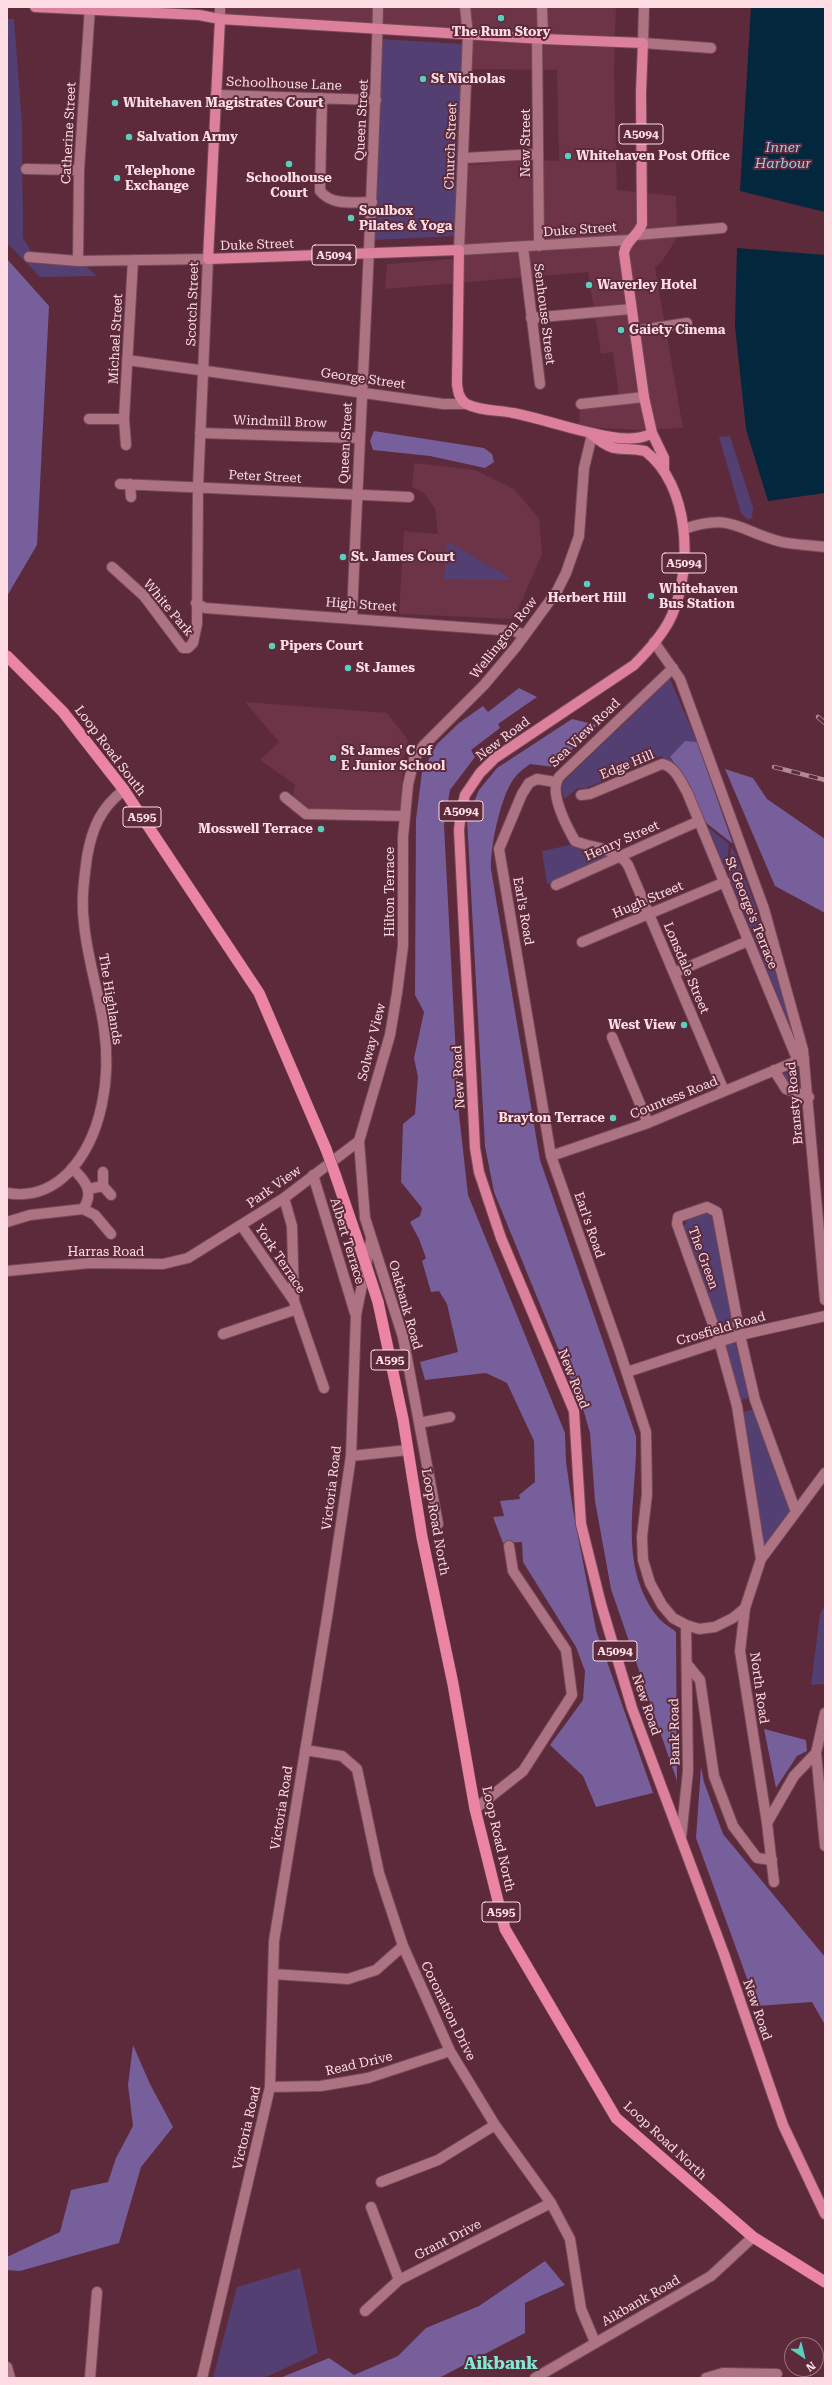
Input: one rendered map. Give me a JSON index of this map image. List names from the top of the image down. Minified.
{"streets":{"highway":["Loop Road South","A595","Loop Road North"],"main road":["A5094","Church Street","Duke Street","Scotch Street","George Street","New Road"],"street":["Schoolhouse Lane","Queen Street","Catherine Street","New Street","Senhouse Street","Michael Street","Windmill Brow","Peter Street","High Street","White Park","Wellington Row","Sea View Road","Edge Hill","Henry Street","Hilton Terrace","Hugh Street","Earl's Road","St George's Terrace","Lonsdale Street","The Highlands","Solway View","Countess Road","Bransty Road","Park View","Albert Terrace","Harras Road","The Green","York Terrace","Oakbank Road","Crosfield Road","Victoria Road","North Road","Bank Road","Coronation Drive","Read Drive","Grant Drive","Aikbank Road"]},"crossings":[["Schoolhouse Lane","Queen Street"],["Schoolhouse Lane","Scotch Street"],["Queen Street","Duke Street"],["Queen Street","George Street"],["Queen Street","Windmill Brow"],["Queen Street","Peter Street"],["Queen Street","High Street"],["Catherine Street","Duke Street"],["A5094","Duke Street"],["A5094","George Street"],["A5094","New Road"],["A5094","Bransty Road"],["New Street","Duke Street"],["Church Street","Duke Street"],["Church Street","George Street"],["Duke Street","Scotch Street"],["Duke Street","Senhouse Street"],["Duke Street","Michael Street"],["Scotch Street","George Street"],["Scotch Street","Windmill Brow"],["Scotch Street","Peter Street"],["Scotch Street","High Street"],["Scotch Street","White Park"],["Michael Street","George Street"],["George Street","Wellington Row"],["High Street","White Park"],["High Street","Wellington Row"],["Wellington Row","Hilton Terrace"],["Sea View Road","Henry Street"],["Sea View Road","Earl's Road"],["Sea View Road","Lonsdale Street"],["Sea View Road","Bransty Road"],["New Road","Bransty Road"],["New Road","Bank Road"],["Loop Road South","The Highlands"],["Loop Road South","Loop Road North"],["Edge Hill","St George's Terrace"],["Henry Street","St George's Terrace"],["Henry Street","Lonsdale Street"],["Hilton Terrace","Solway View"],["Hugh Street","St George's Terrace"],["Hugh Street","Lonsdale Street"],["Earl's Road","Countess Road"],["Earl's Road","Crosfield Road"],["Earl's Road","North Road"],["Earl's Road","Bank Road"],["St George's Terrace","Countess Road"],["St George's Terrace","Bransty Road"],["Lonsdale Street","Countess Road"],["Solway View","Park View"],["Solway View","Oakbank Road"],["Countess Road","Bransty Road"],["Park View","Albert Terrace"],["Park View","Harras Road"],["Park View","York Terrace"],["Park View","Oakbank Road"],["Albert Terrace","Victoria Road"],["The Green","Crosfield Road"],["The Green","North Road"],["Oakbank Road","Victoria Road"],["Victoria Road","Coronation Drive"],["Victoria Road","Read Drive"],["Loop Road North","Aikbank Road"],["Coronation Drive","Read Drive"],["Coronation Drive","Grant Drive"],["Coronation Drive","Aikbank Road"]],"districts":["Aikbank"],"water":["Inner Harbour"],"places":["The Rum Story","St Nicholas","Whitehaven Magistrates Court","Salvation Army","Whitehaven Post Office","Schoolhouse Court","Telephone Exchange","Soulbox Pilates & Yoga","Waverley Hotel","Gaiety Cinema","St. James Court","Herbert Hill","Whitehaven Bus Station","Pipers Court","St James","St James' C of E Junior School","Mosswell Terrace","West View","Brayton Terrace"],"north":"bottom right"}
